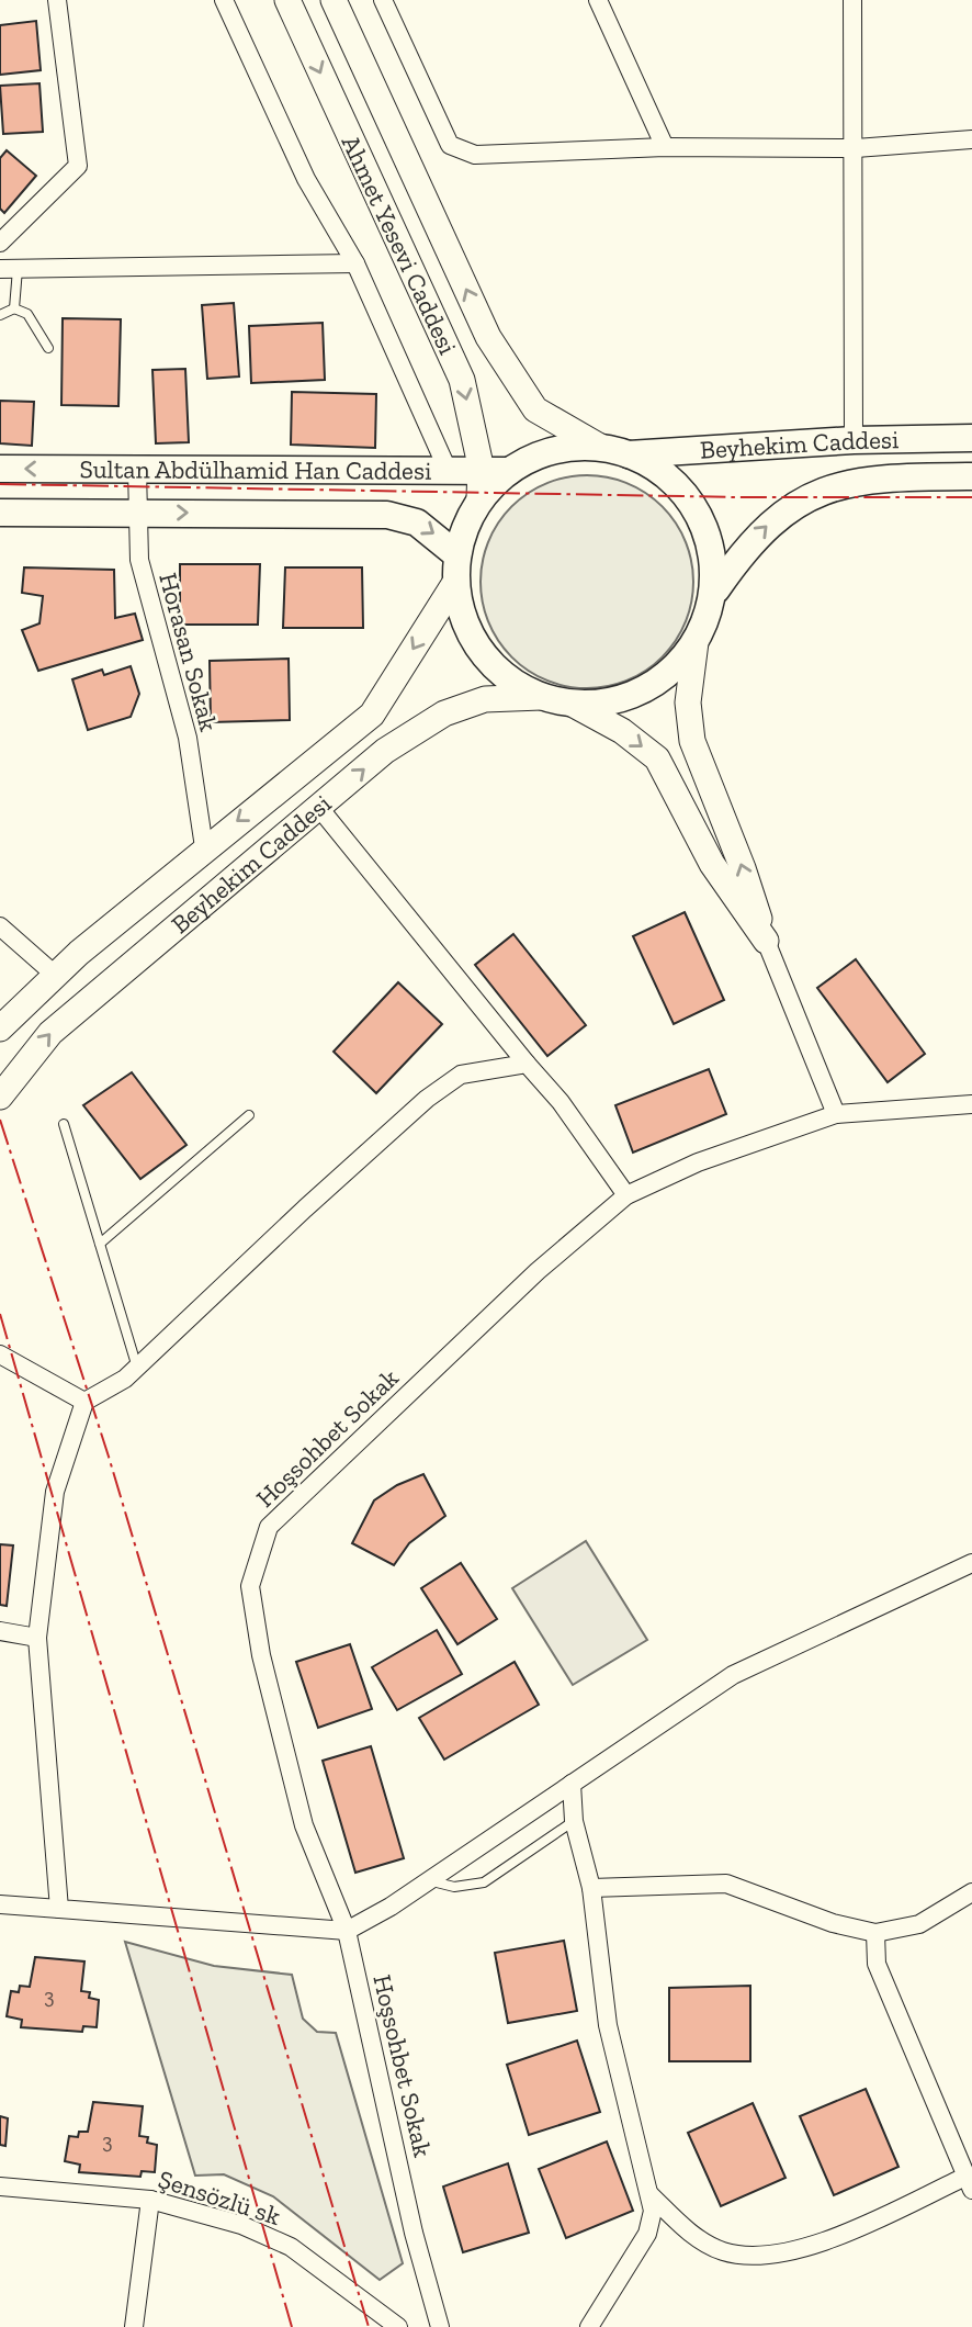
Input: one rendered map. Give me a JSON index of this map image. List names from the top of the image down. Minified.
{"streets":{"main road":["Ahmet Yesevi Caddesi","Beyhekim Caddesi","Sultan Abdülhamid Han Caddesi"],"street":["Horasan Sokak","Hoşsohbet Sokak","Şensözlü sk"]},"crossings":[["Ahmet Yesevi Caddesi","Beyhekim Caddesi"],["Ahmet Yesevi Caddesi","Sultan Abdülhamid Han Caddesi"],["Beyhekim Caddesi","Sultan Abdülhamid Han Caddesi"],["Beyhekim Caddesi","Horasan Sokak"],["Sultan Abdülhamid Han Caddesi","Horasan Sokak"]],"house_numbers":["3","3"]}
